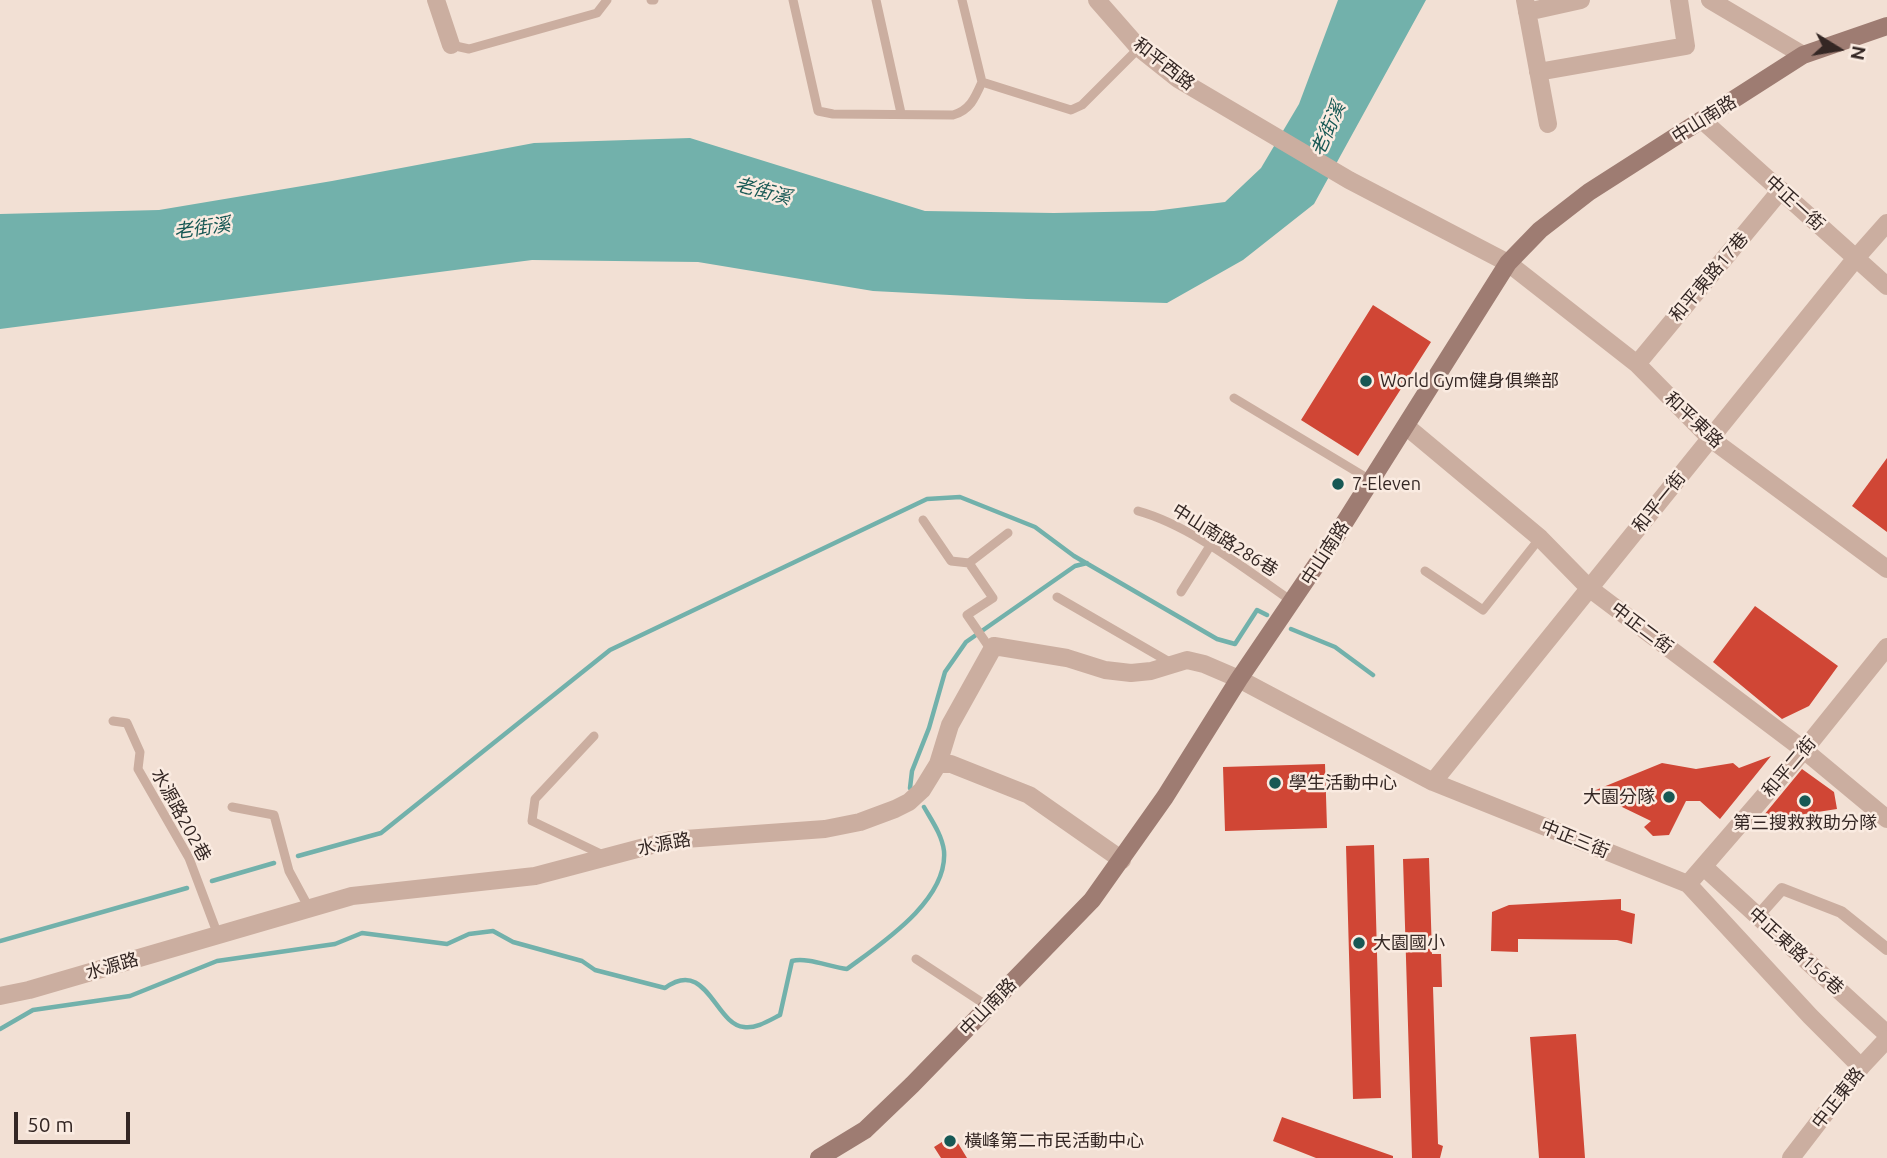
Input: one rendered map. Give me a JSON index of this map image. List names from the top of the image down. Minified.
{"streets":{"main road":["中山南路"],"street":["和平西路","中正一街","和平東路17巷","和平東路","和平一街","中正二街","和平二街","中正三街","水源路","中正東路156巷","中正東路"],"lane":["中山南路286巷","水源路202巷"]},"crossings":[["和平西路","中山南路"],["和平西路","和平東路"],["中山南路","中正一街"],["中山南路","和平東路"],["中山南路","中山南路286巷"],["中山南路","中正二街"],["中山南路","中正三街"],["中正一街","和平東路17巷"],["中正一街","和平一街"],["和平東路17巷","和平東路"],["和平東路","和平一街"],["和平一街","中正二街"],["和平一街","中正三街"],["中正二街","和平二街"],["和平二街","中正三街"],["和平二街","中正東路156巷"],["水源路202巷","水源路"],["中正三街","中正東路"],["中正東路156巷","中正東路"]],"water":["老街溪"],"places":["World Gym健身俱樂部","7-Eleven","學生活動中心","大園分隊","第三搜救救助分隊","大園國小","橫峰第二市民活動中心"],"scale_bar":"50 m","north":"right"}
